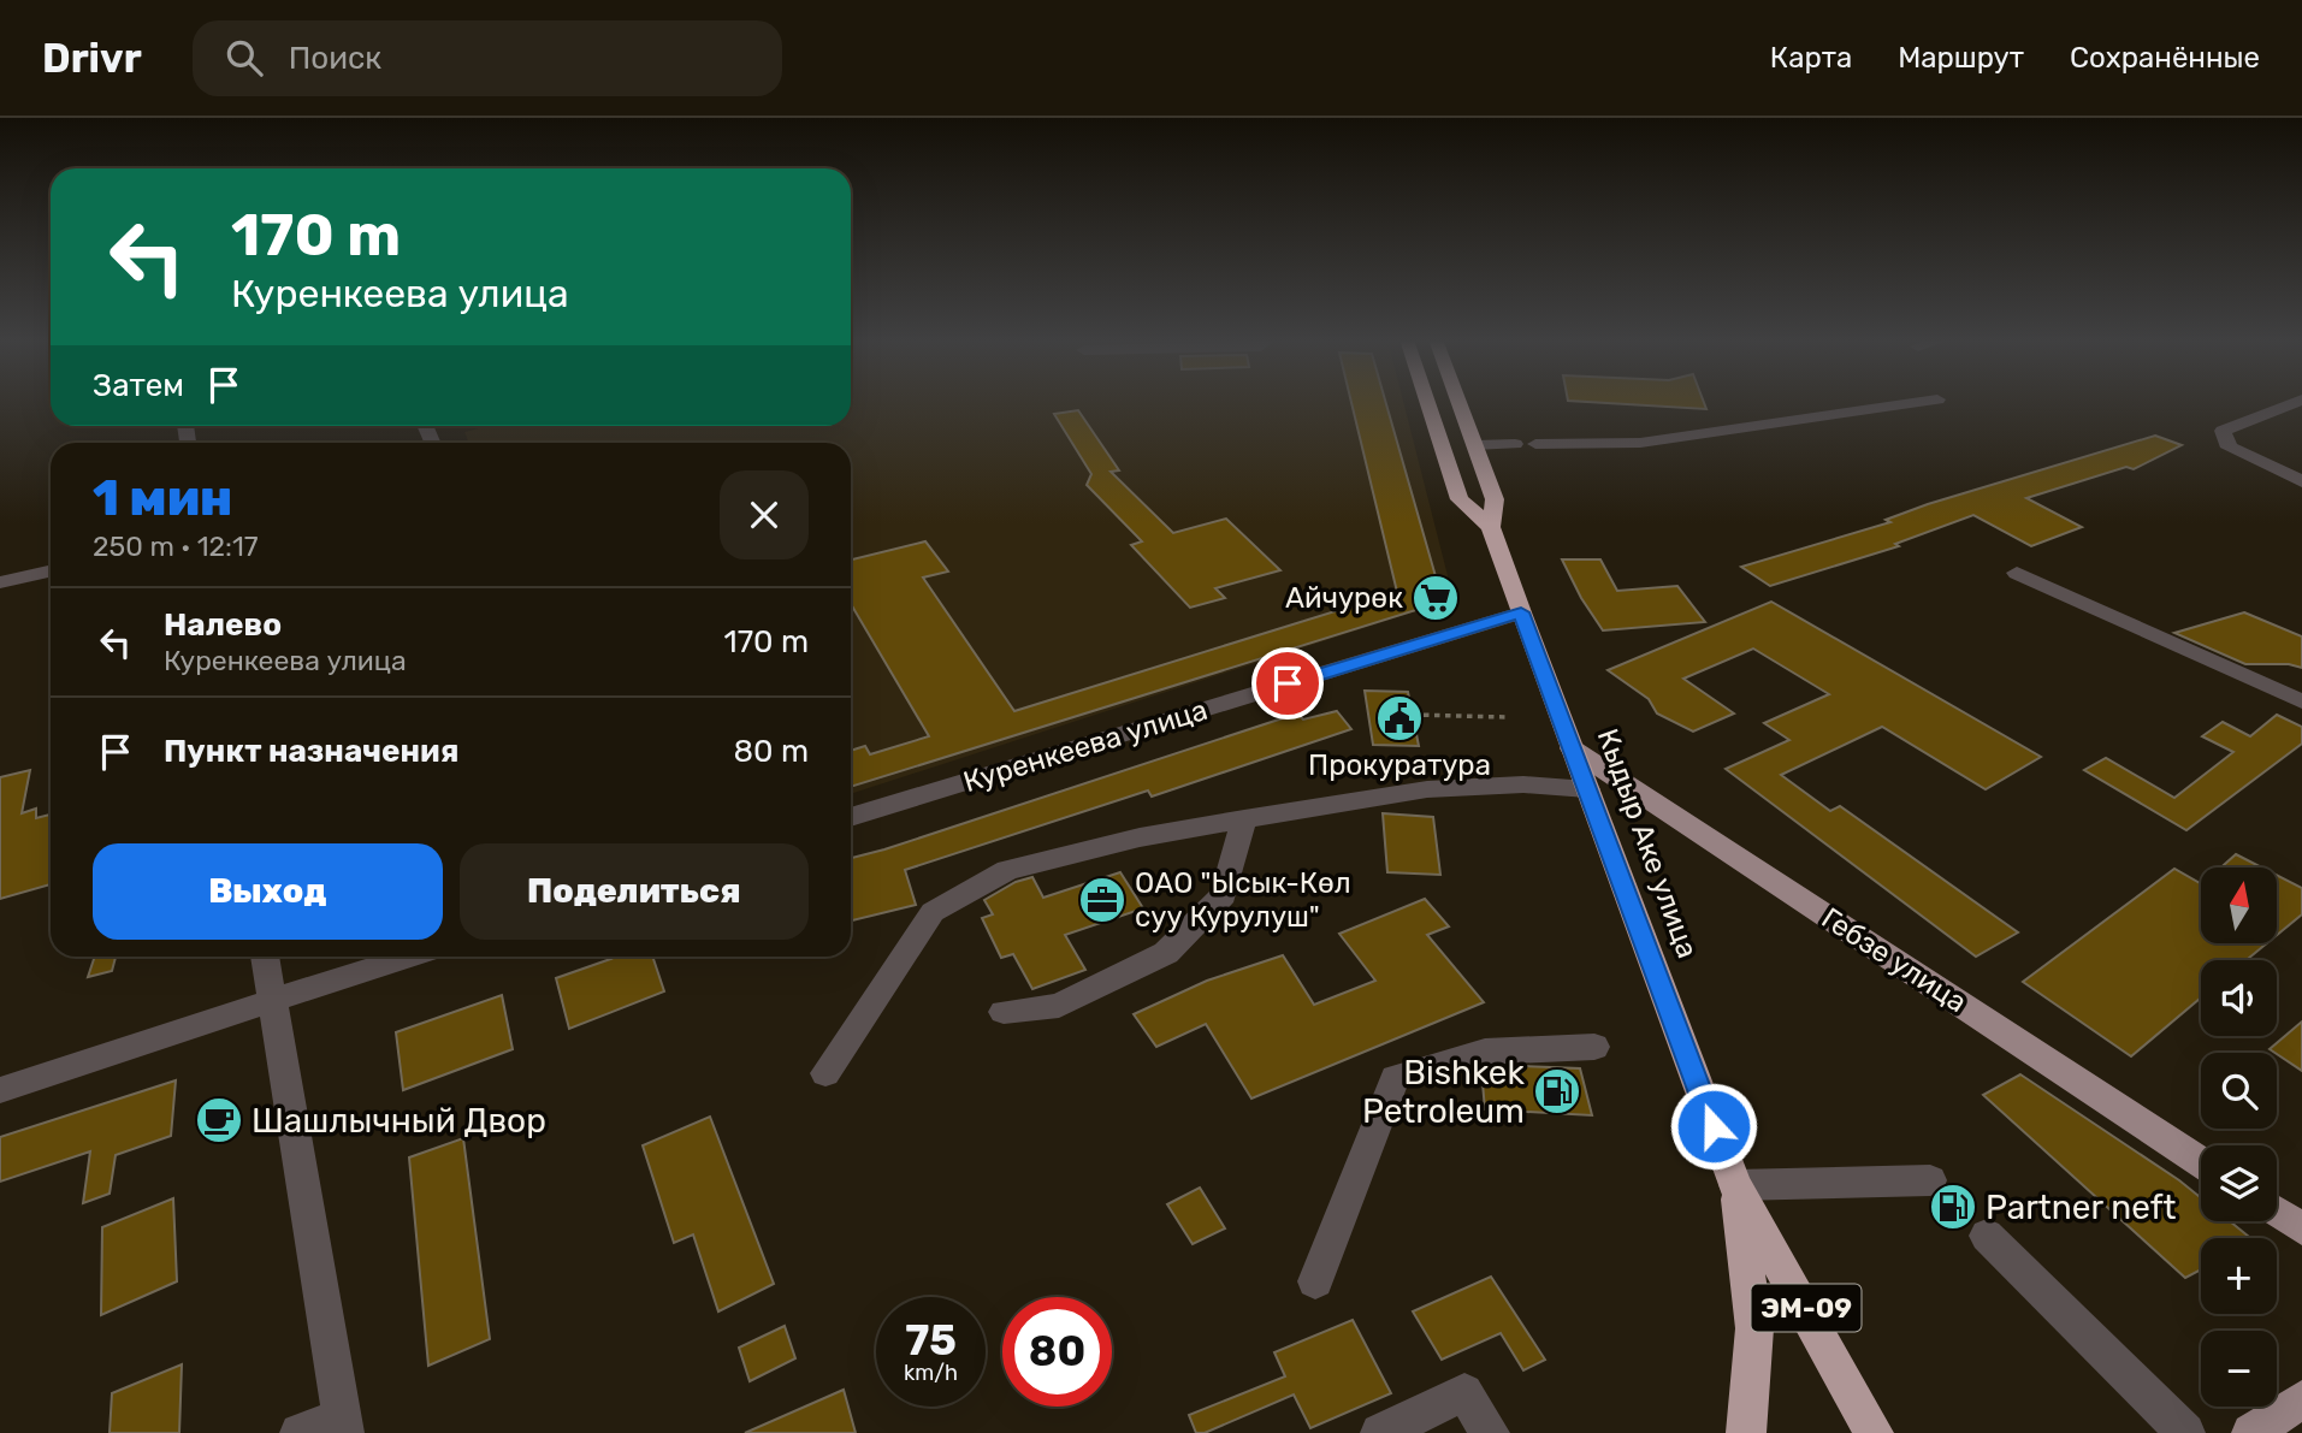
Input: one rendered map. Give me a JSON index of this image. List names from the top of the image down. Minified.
{"streets":{"highway":["Кыдыр Аке улица","ЭМ-09"],"main road":["Гебзе улица"],"street":["Куренкеева улица"]},"crossings":[["Куренкеева улица","Кыдыр Аке улица"],["Кыдыр Аке улица","Гебзе улица"]],"places":{"supermarket":["Айчурөк"],"public building":["Прокуратура"],"office":["ОАО \"Ысык-Көл суу Курулуш\""],"fuel station":["Bishkek Petroleum","Partner neft"],"cafe":["Шашлычный Двор"]},"north":"top","page":{"header":"Drivr","search":"Поиск","nav":["Карта","Маршрут","Сохранённые"],"turn":["170 m","Куренкеева улица"],"then":"Затем","heading":["1 мин","250 m · 12:17"],"list":[{"name":"Налево","note":"Куренкеева улица","value":"170 m"},{"name":"Пункт назначения","value":"80 m"}],"buttons":["Выход","Поделиться"],"map_buttons":["+","−"],"speed":"75 km/h","limit":"80"}}
